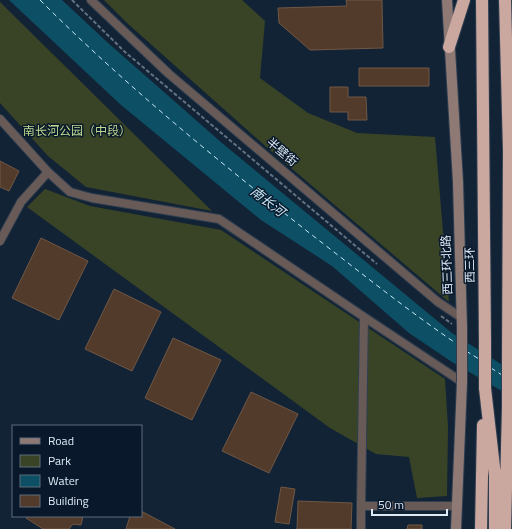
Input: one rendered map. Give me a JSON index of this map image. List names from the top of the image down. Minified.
{"streets":{"highway":["西三环"],"street":["半壁街","西三环北路"]},"crossings":[["半壁街","西三环北路"]],"water":["南长河"],"parks":["南长河公园（中段）"],"legend":["Road","Park","Water","Building"],"scale_bar":"50 m"}
